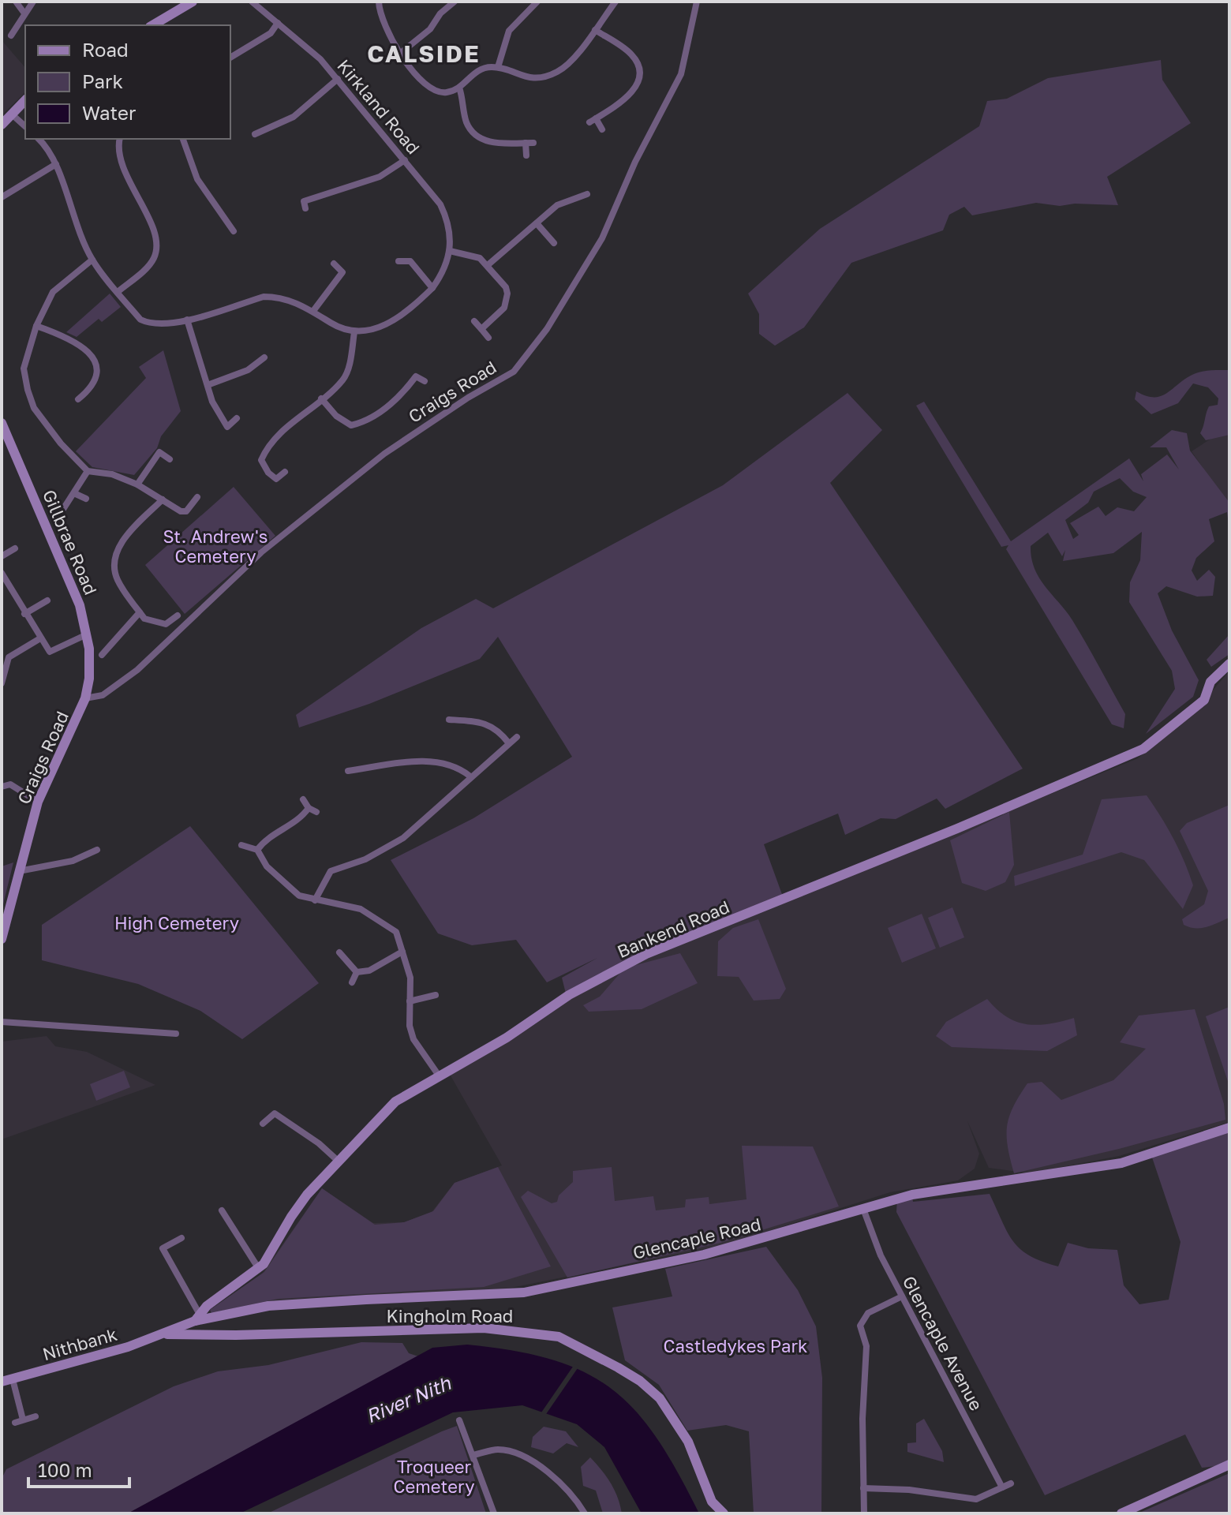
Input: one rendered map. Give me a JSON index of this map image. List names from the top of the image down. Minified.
{"streets":{"main road":["Craigs Road","Gillbrae Road","Bankend Road","Glencaple Road","Kingholm Road","Nithbank"],"street":["Kirkland Road","Glencaple Avenue"]},"crossings":[["Craigs Road","Gillbrae Road"],["Bankend Road","Glencaple Road"],["Glencaple Road","Kingholm Road"],["Glencaple Road","Glencaple Avenue"],["Glencaple Road","Nithbank"],["Kingholm Road","Nithbank"]],"districts":["CALSIDE"],"water":["River Nith"],"parks":["St. Andrew's Cemetery","High Cemetery","Castledykes Park","Troqueer Cemetery"],"legend":["Road","Park","Water"],"scale_bar":"100 m"}
